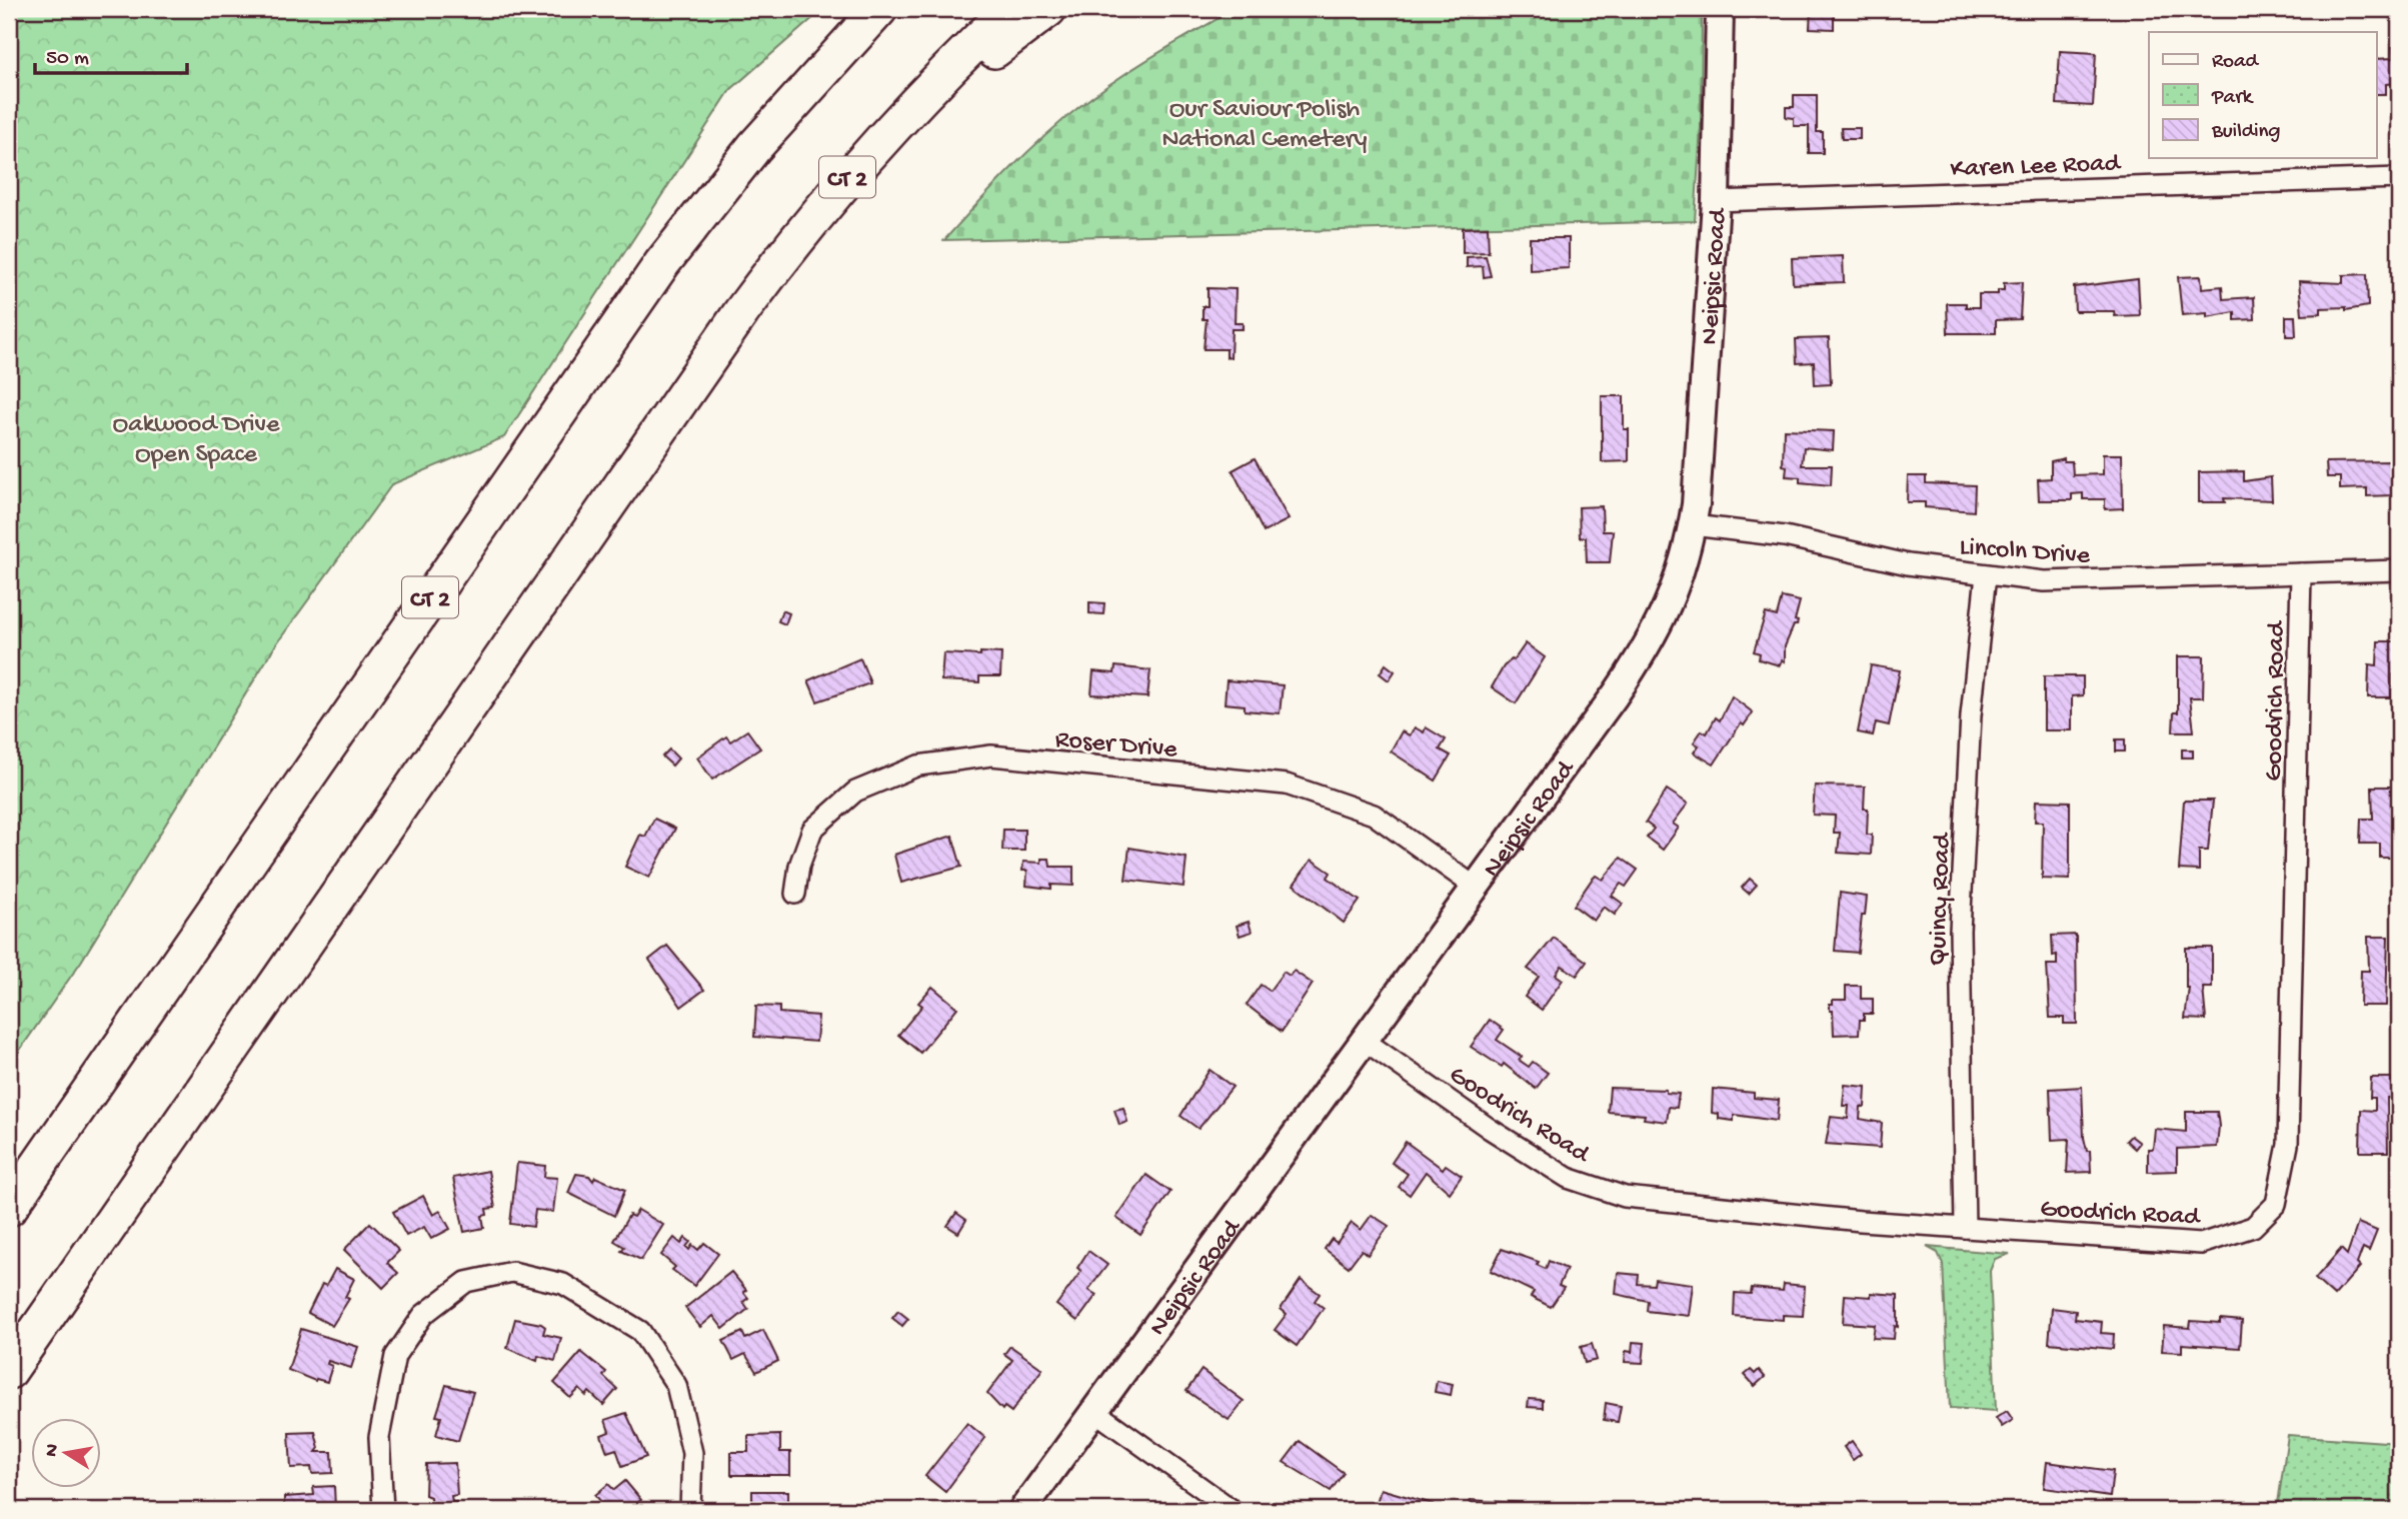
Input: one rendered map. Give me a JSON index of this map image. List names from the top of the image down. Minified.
{"streets":{"highway":["CT 2"],"street":["Karen Lee Road","Neipsic Road","Lincoln Drive","Goodrich Road","Roser Drive","Quincy Road"]},"crossings":[["Karen Lee Road","Neipsic Road"],["Neipsic Road","Lincoln Drive"],["Neipsic Road","Goodrich Road"],["Neipsic Road","Roser Drive"],["Lincoln Drive","Goodrich Road"],["Lincoln Drive","Quincy Road"],["Goodrich Road","Quincy Road"]],"parks":["Our Saviour Polish National Cemetery","Oakwood Drive Open Space"],"legend":["Road","Park","Building"],"scale_bar":"50 m","north":"left"}
